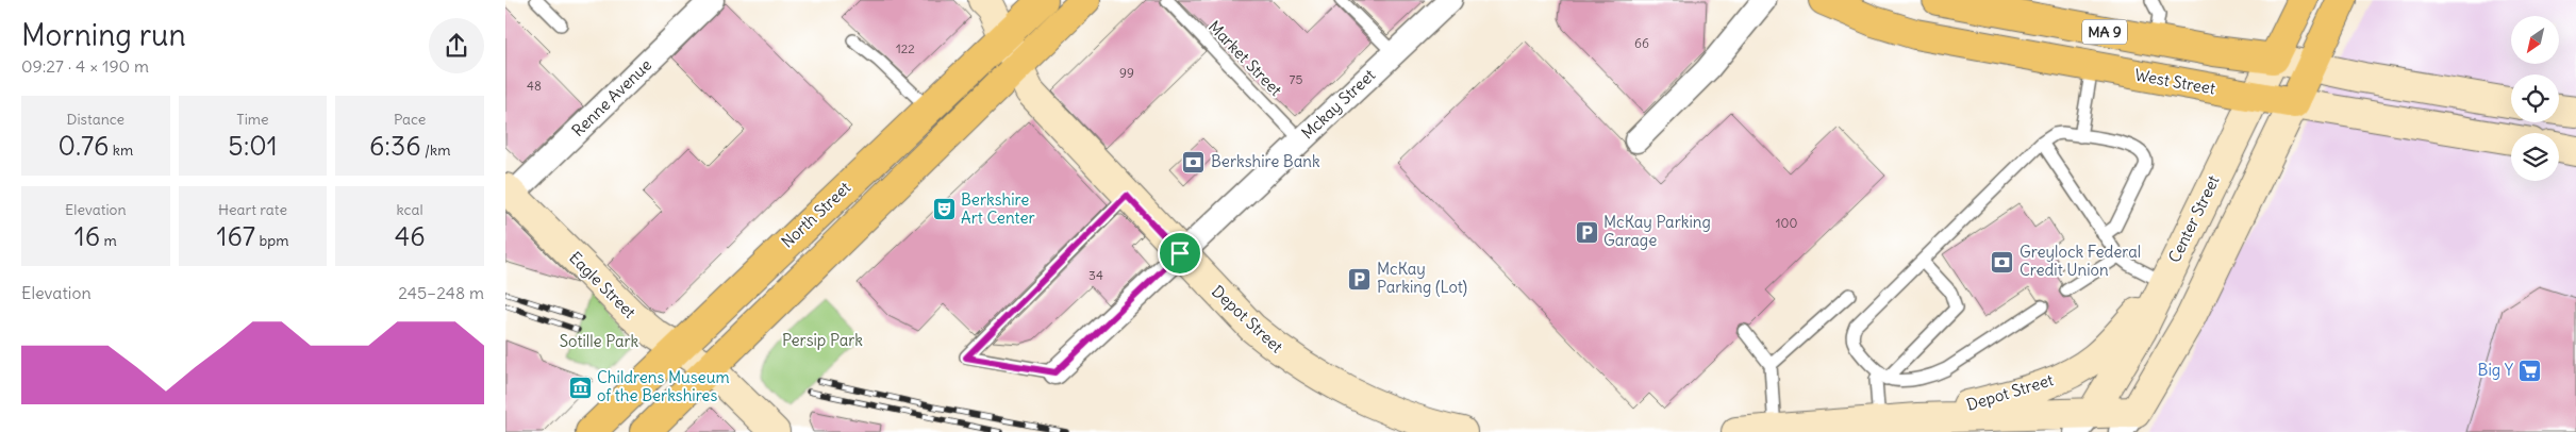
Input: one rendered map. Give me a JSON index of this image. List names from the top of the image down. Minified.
{"streets":{"main road":["MA 9","West Street","North Street","Center Street"],"street":["Renne Avenue","Mckay Street","Eagle Street","Depot Street"],"lane":["Market Street"]},"crossings":[["MA 9","Center Street"],["Market Street","Mckay Street"],["West Street","Center Street"],["Renne Avenue","Eagle Street"],["Mckay Street","Depot Street"],["North Street","Eagle Street"],["North Street","Depot Street"],["Center Street","Depot Street"]],"parks":["Persip Park","Sotille Park"],"places":{"bank":["Berkshire Bank","Greylock Federal Credit Union"],"theatre":["Berkshire Art Center"],"parking":["McKay Parking Garage","McKay Parking (Lot)"],"supermarket":["Big Y"],"museum":["Childrens Museum of the Berkshires"]},"house_numbers":["66","122","99","75","48","100","34"],"north":"bottom left","page":{"heading":["Morning run","09:27 · 4 × 190 m"],"stats":[["Distance","0.76 km"],["Time","5:01"],["Pace","6:36 /km"],["Elevation","16 m"],["Heart rate","167 bpm"],["kcal","46"]],"chart":["Elevation","245–248 m"]}}
